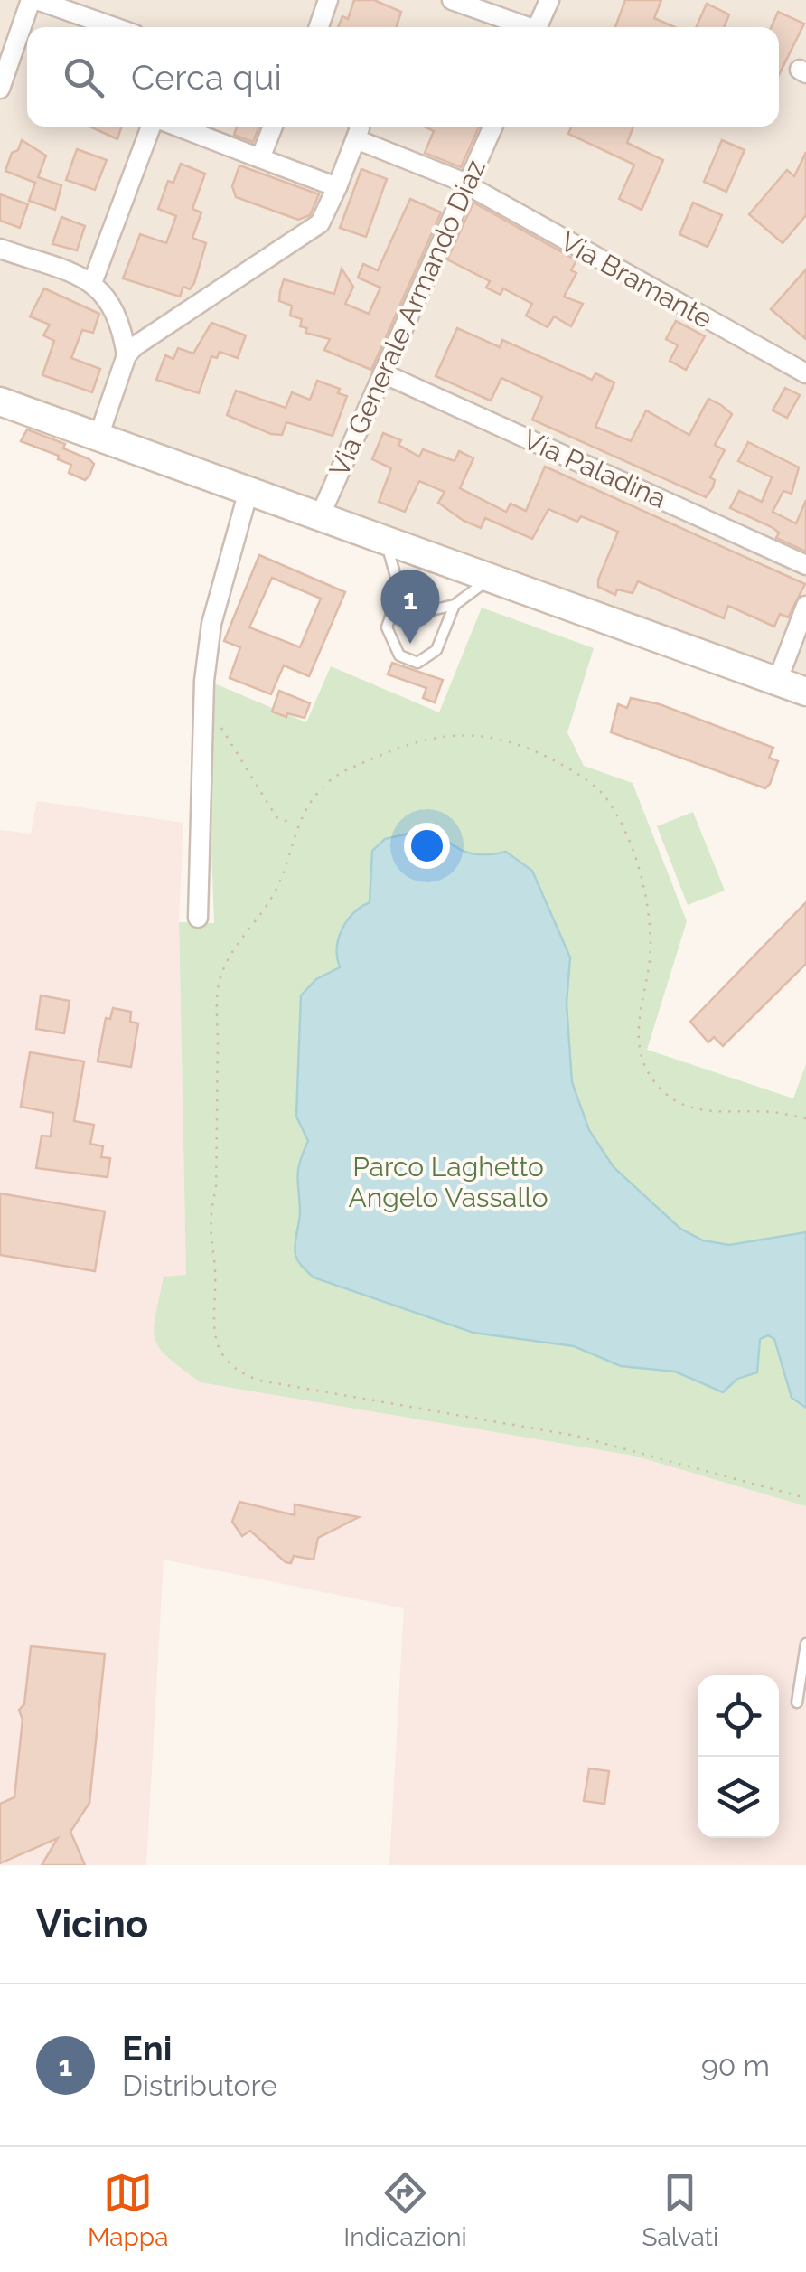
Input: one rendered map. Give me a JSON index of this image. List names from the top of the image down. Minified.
{"streets":{"street":["Via Bramante","Via Generale Armando Diaz","Via Paladina"]},"crossings":[["Via Bramante","Via Generale Armando Diaz"],["Via Generale Armando Diaz","Via Paladina"]],"parks":["Parco Laghetto Angelo Vassallo"],"page":{"search":"Cerca qui","pins":"1","heading":"Vicino","list":[{"mark":"1","name":"Eni","note":"Distributore","value":"90 m"}],"nav":["Mappa","Indicazioni","Salvati"]}}
